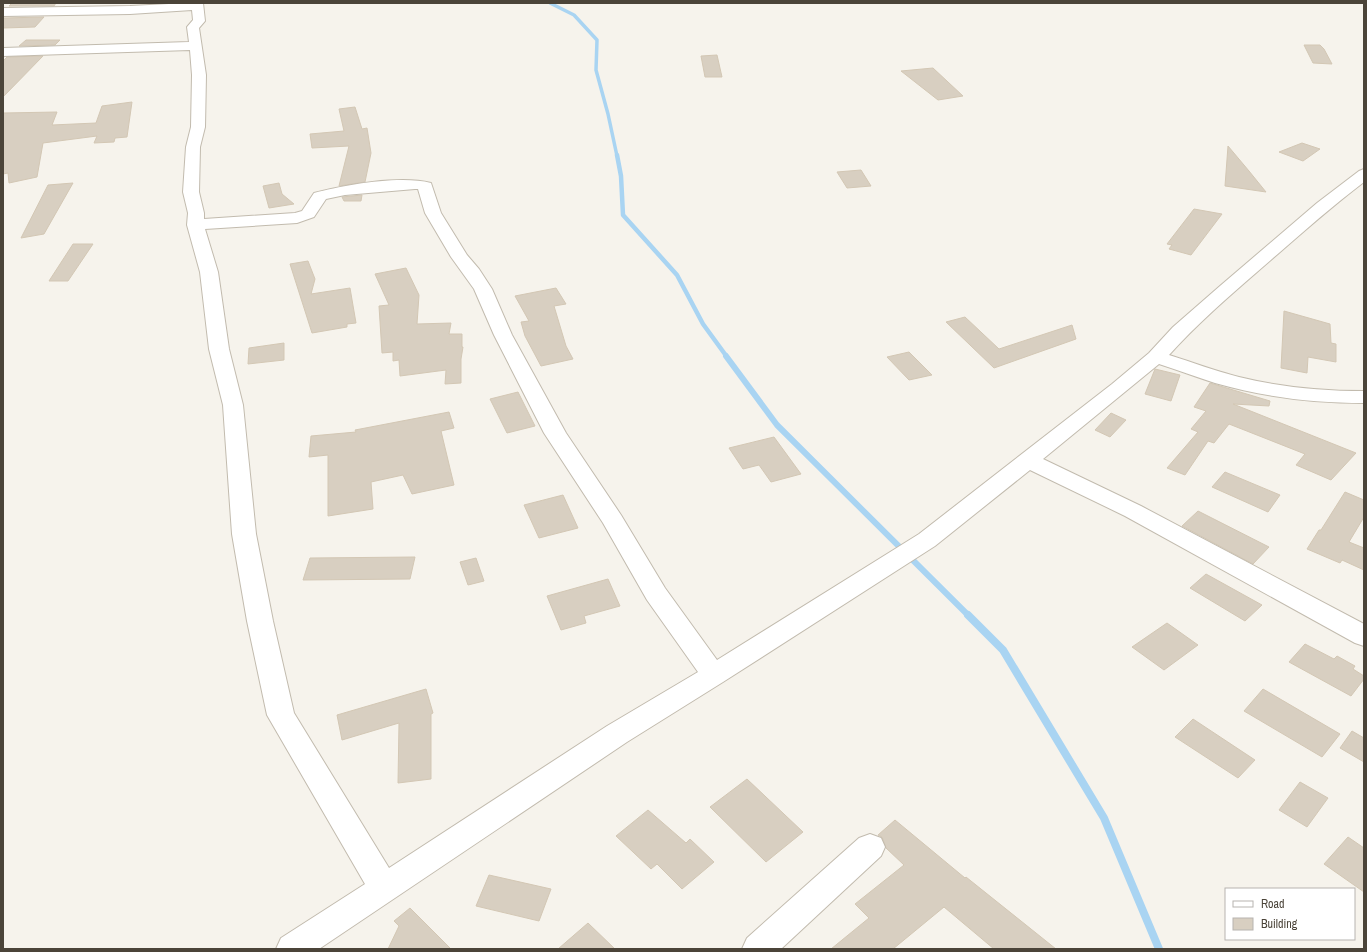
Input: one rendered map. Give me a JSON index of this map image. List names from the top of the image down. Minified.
{"legend":["Road","Building"]}
